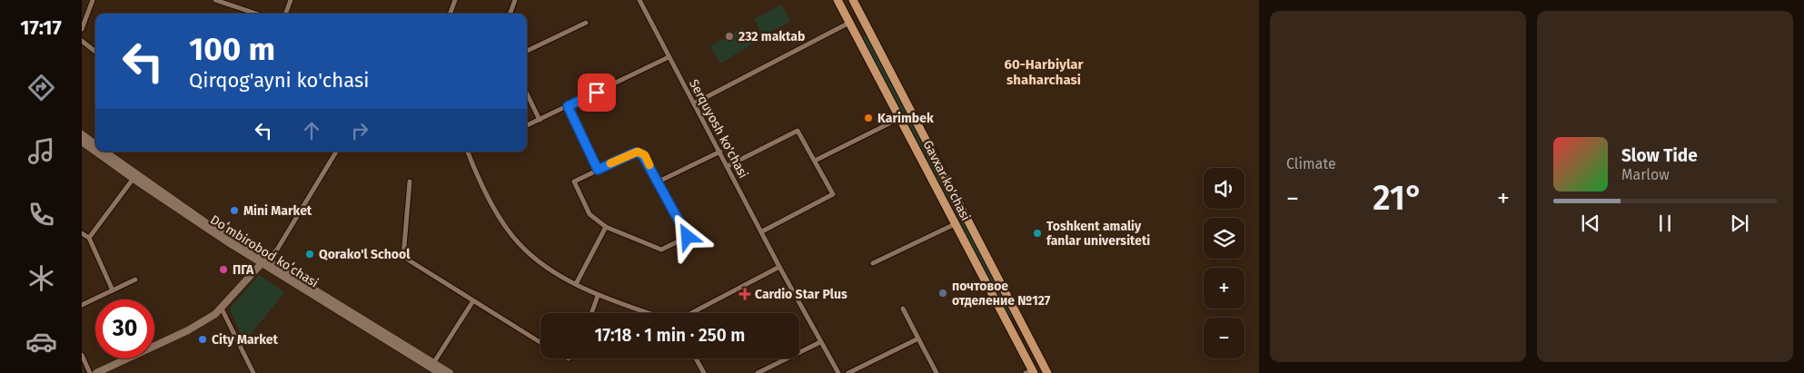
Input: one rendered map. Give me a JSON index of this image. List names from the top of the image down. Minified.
{"streets":{"main road":["Gavxar ko'chasi","Doʻmbirobod koʻchasi"],"street":["Serquyosh ko'chasi"]},"districts":["60-Harbiylar shaharchasi"],"places":{"other":["232 maktab","Karimbek","Mini Market","Toshkent amaliy fanlar universiteti","Qorako'l School","ПГА","почтовое отделение №127","City Market"],"health":["Cardio Star Plus"]},"page":{"tabs":"17:17","tile":"Climate","turn":["100 m","Qirqog'ayni ko'chasi"],"song":["Slow Tide","Marlow"],"map_buttons":["+","−"],"heat":["−","21°","+"],"limit":"30","trip":"17:18 · 1 min · 250 m"}}
